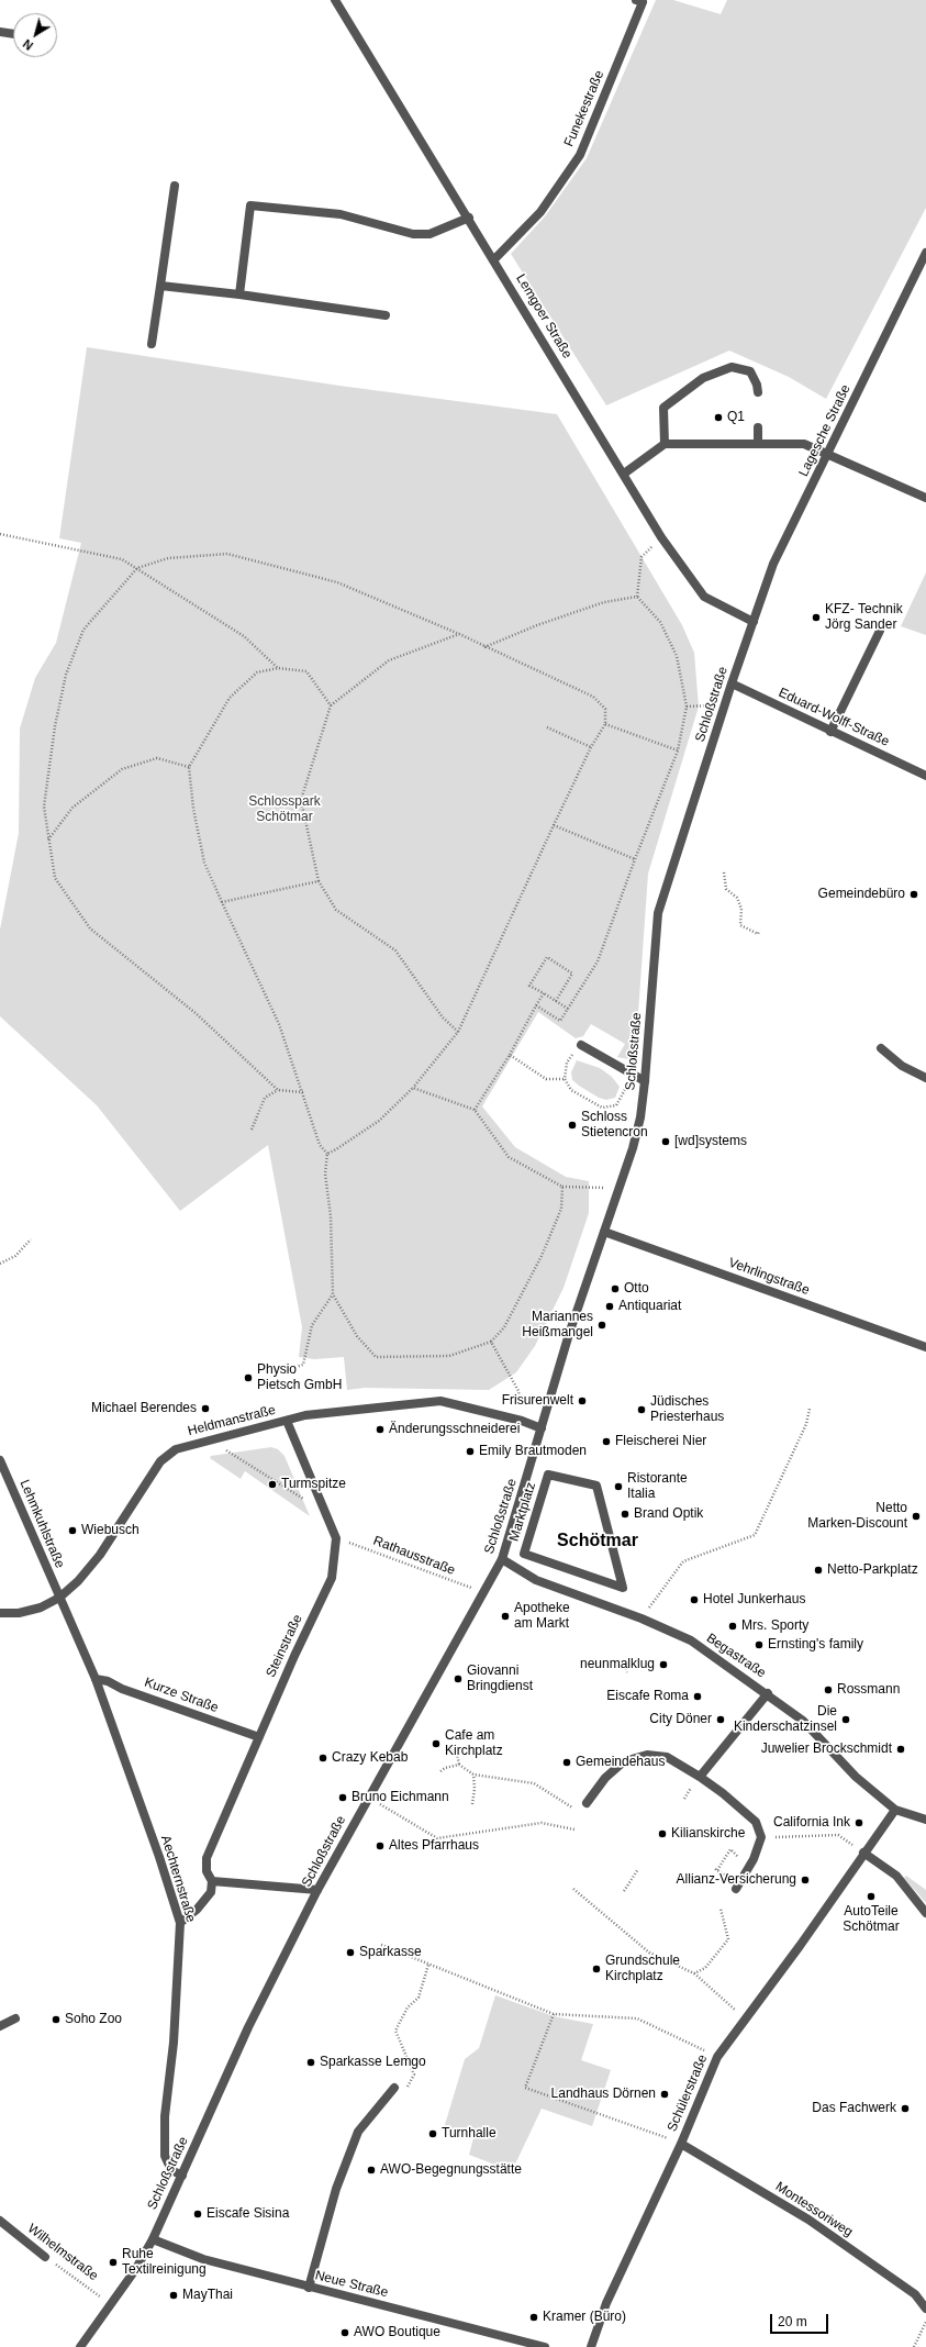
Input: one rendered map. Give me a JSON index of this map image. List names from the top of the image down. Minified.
{"streets":{"street":["Funekestraße","Lemgoer Straße","Lagesche Straße","Schloßstraße","Eduard-Wolff-Straße","Vehrlingstraße","Heldmanstraße","Marktplatz","Lehmkuhlstraße","Steinstraße","Begastraße","Kurze Straße","Aechternstraße","Schülerstraße","Montessoriweg","Wilhelmstraße","Neue Straße"],"path":["Rathausstraße"]},"crossings":[["Funekestraße","Lemgoer Straße"],["Lemgoer Straße","Lagesche Straße"],["Lemgoer Straße","Schloßstraße"],["Lagesche Straße","Schloßstraße"],["Schloßstraße","Eduard-Wolff-Straße"],["Schloßstraße","Vehrlingstraße"],["Schloßstraße","Heldmanstraße"],["Schloßstraße","Rathausstraße"],["Schloßstraße","Begastraße"],["Schloßstraße","Aechternstraße"],["Schloßstraße","Wilhelmstraße"],["Schloßstraße","Neue Straße"],["Heldmanstraße","Lehmkuhlstraße"],["Heldmanstraße","Aechternstraße"],["Lehmkuhlstraße","Aechternstraße"],["Rathausstraße","Steinstraße"],["Steinstraße","Kurze Straße"],["Begastraße","Schülerstraße"],["Kurze Straße","Aechternstraße"],["Schülerstraße","Montessoriweg"]],"districts":["Schötmar"],"parks":["Schlosspark Schötmar"],"places":["Q1","KFZ- Technik Jörg Sander","Gemeindebüro","Schloss Stietencron","[wd]systems","Otto","Antiquariat","Mariannes Heißmangel","Physio Pietsch GmbH","Frisurenwelt","Michael Berendes","Jüdisches Priesterhaus","Änderungsschneiderei","Fleischerei Nier","Emily Brautmoden","Turmspitze","Ristorante Italia","Brand Optik","Netto Marken-Discount","Wiebusch","Netto-Parkplatz","Hotel Junkerhaus","Apotheke am Markt","Mrs. Sporty","Ernsting's family","neunmalklug","Giovanni Bringdienst","Rossmann","Eiscafe Roma","City Döner","Die Kinderschatzinsel","Cafe am Kirchplatz","Juwelier Brockschmidt","Crazy Kebab","Gemeindehaus","Bruno Eichmann","California Ink","Kilianskirche","Altes Pfarrhaus","Allianz-Versicherung","AutoTeile Schötmar","Sparkasse","Grundschule Kirchplatz","Soho Zoo","Sparkasse Lemgo","Landhaus Dörnen","Das Fachwerk","Turnhalle","AWO-Begegnungsstätte","Eiscafe Sisina","Ruhe Textilreinigung","MayThai","Kramer (Büro)","AWO Boutique"],"scale_bar":"20 m","north":"bottom left"}
